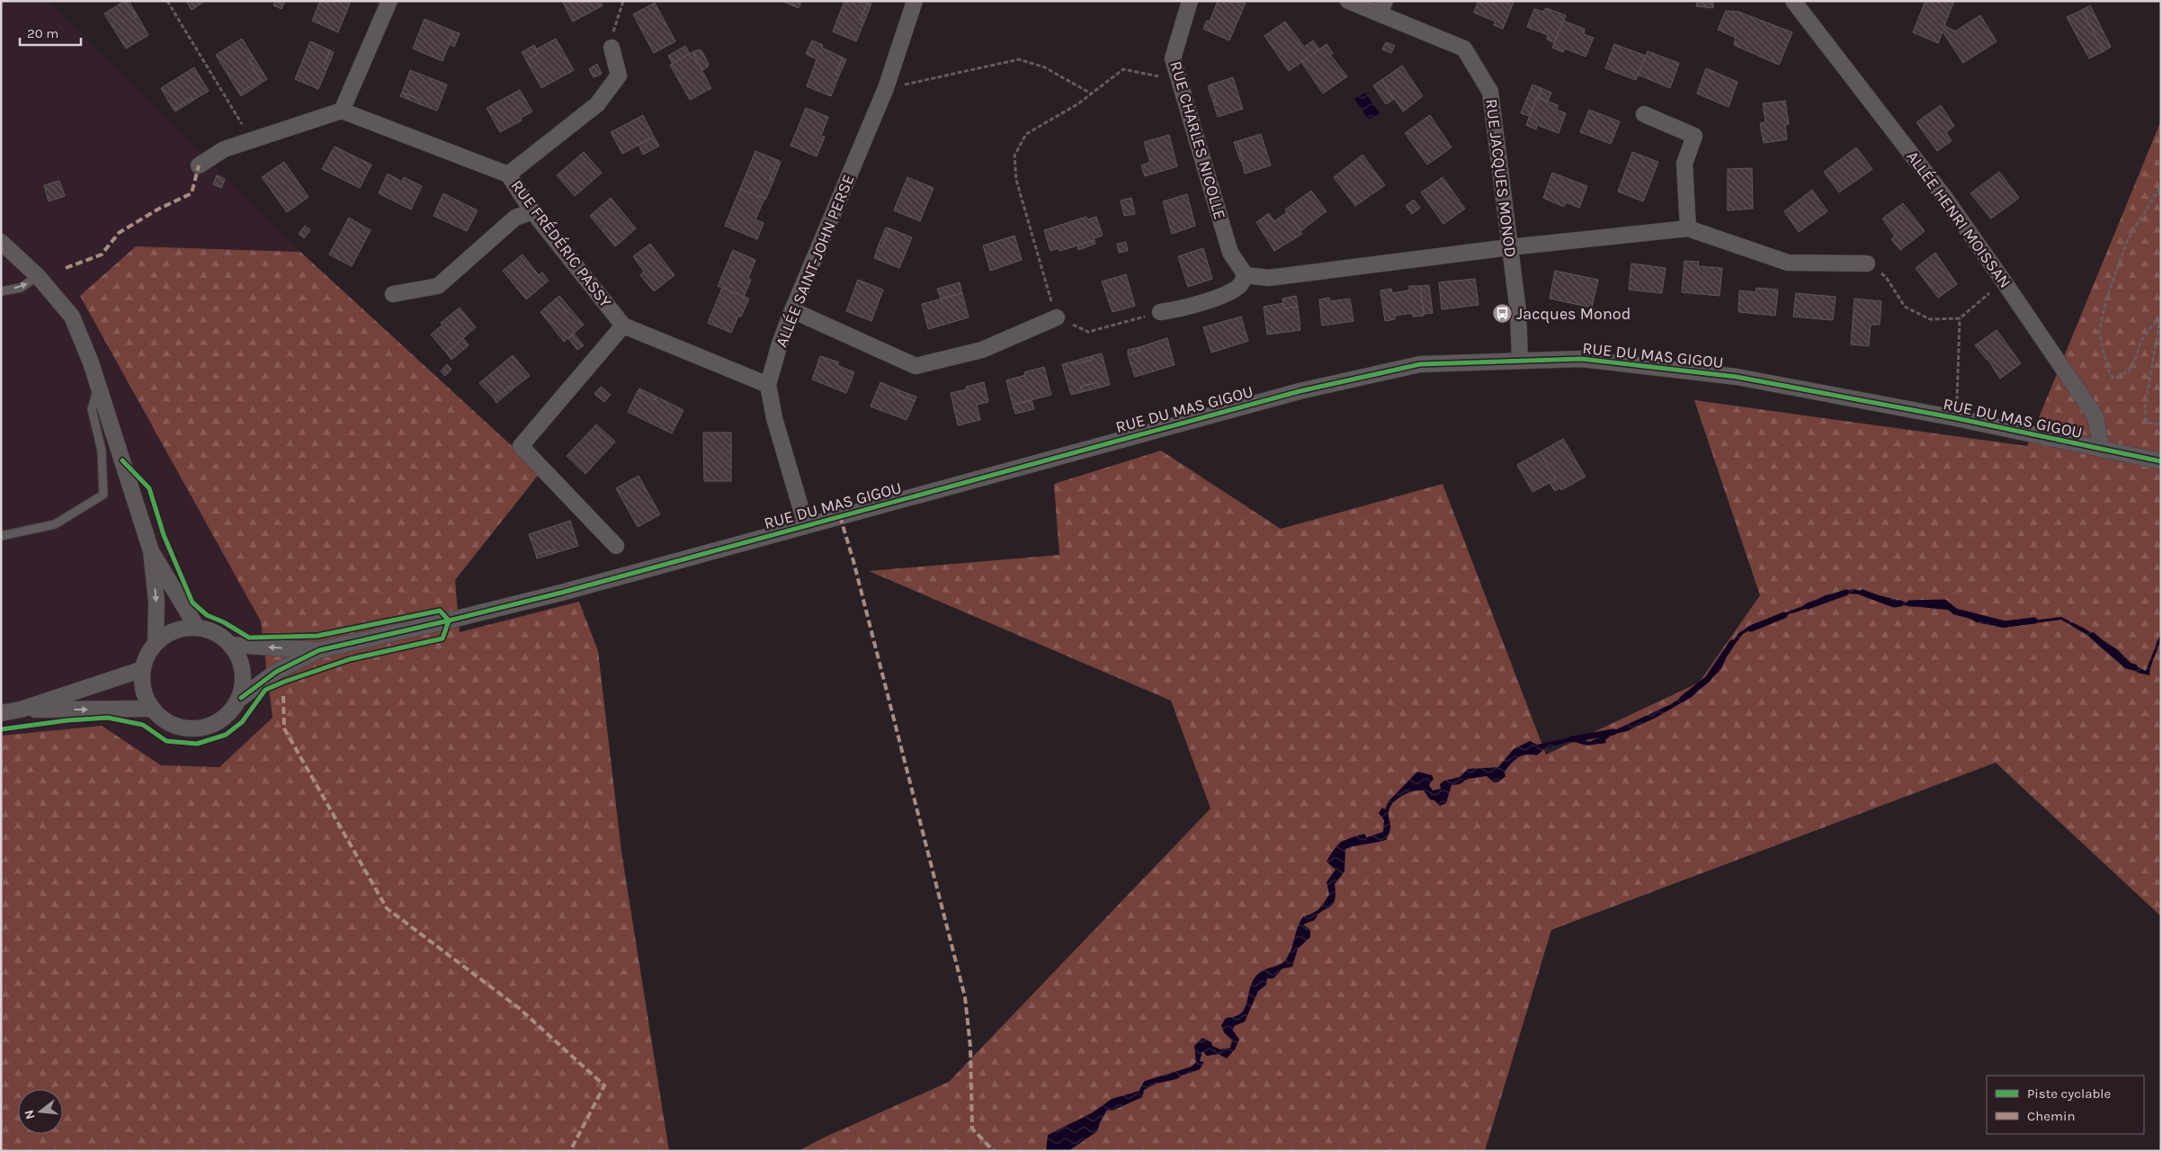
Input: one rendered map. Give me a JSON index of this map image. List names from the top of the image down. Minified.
{"streets":{"street":["RUE CHARLES NICOLLE","RUE JACQUES MONOD","ALLÉE HENRI MOISSAN","RUE FRÉDÉRIC PASSY","ALLÉE SAINT-JOHN PERSE","RUE DU MAS GIGOU"]},"crossings":[["RUE JACQUES MONOD","RUE DU MAS GIGOU"],["ALLÉE HENRI MOISSAN","RUE DU MAS GIGOU"],["RUE FRÉDÉRIC PASSY","ALLÉE SAINT-JOHN PERSE"],["ALLÉE SAINT-JOHN PERSE","RUE DU MAS GIGOU"]],"places":{"bus stop":["Jacques Monod"]},"legend":["Piste cyclable","Chemin"],"scale_bar":"20 m","north":"left"}
